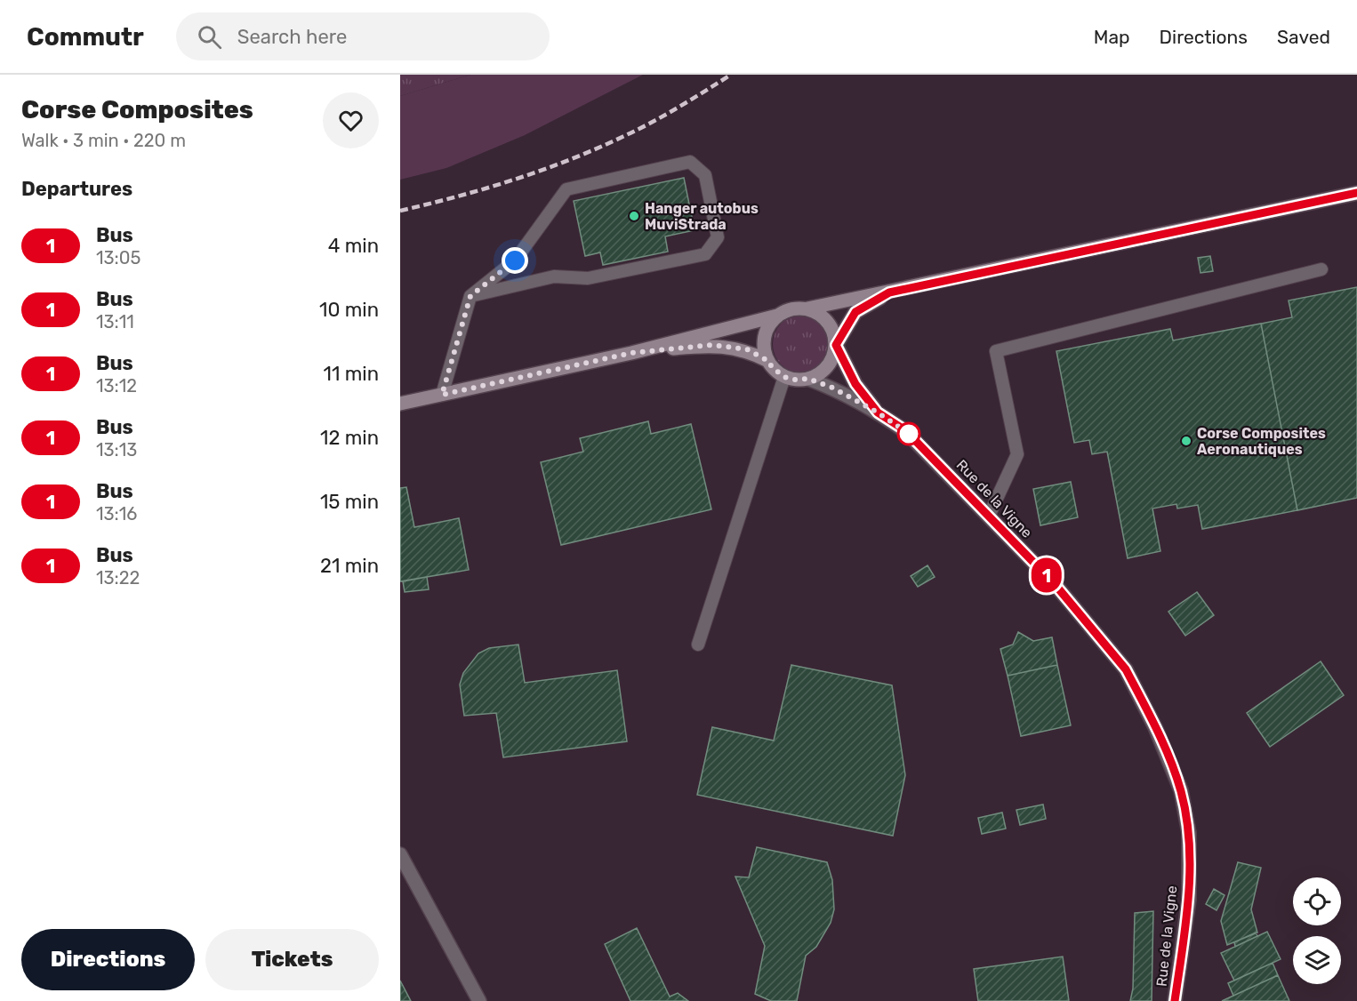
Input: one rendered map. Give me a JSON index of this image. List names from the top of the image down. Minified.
{"streets":{"street":["Rue de la Vigne"]},"places":["Hanger autobus MuviStrada","Corse Composites Aeronautiques"],"lines":["bus line 1"],"page":{"header":"Commutr","search":"Search here","nav":["Map","Directions","Saved"],"heading":[["Corse Composites","Walk · 3 min · 220 m"],"Departures"],"on_map":"1","list":[{"mark":"1","name":"Bus","note":"13:05","value":"4 min"},{"mark":"1","name":"Bus","note":"13:11","value":"10 min"},{"mark":"1","name":"Bus","note":"13:12","value":"11 min"},{"mark":"1","name":"Bus","note":"13:13","value":"12 min"},{"mark":"1","name":"Bus","note":"13:16","value":"15 min"},{"mark":"1","name":"Bus","note":"13:22","value":"21 min"}],"buttons":["Directions","Tickets"]}}
